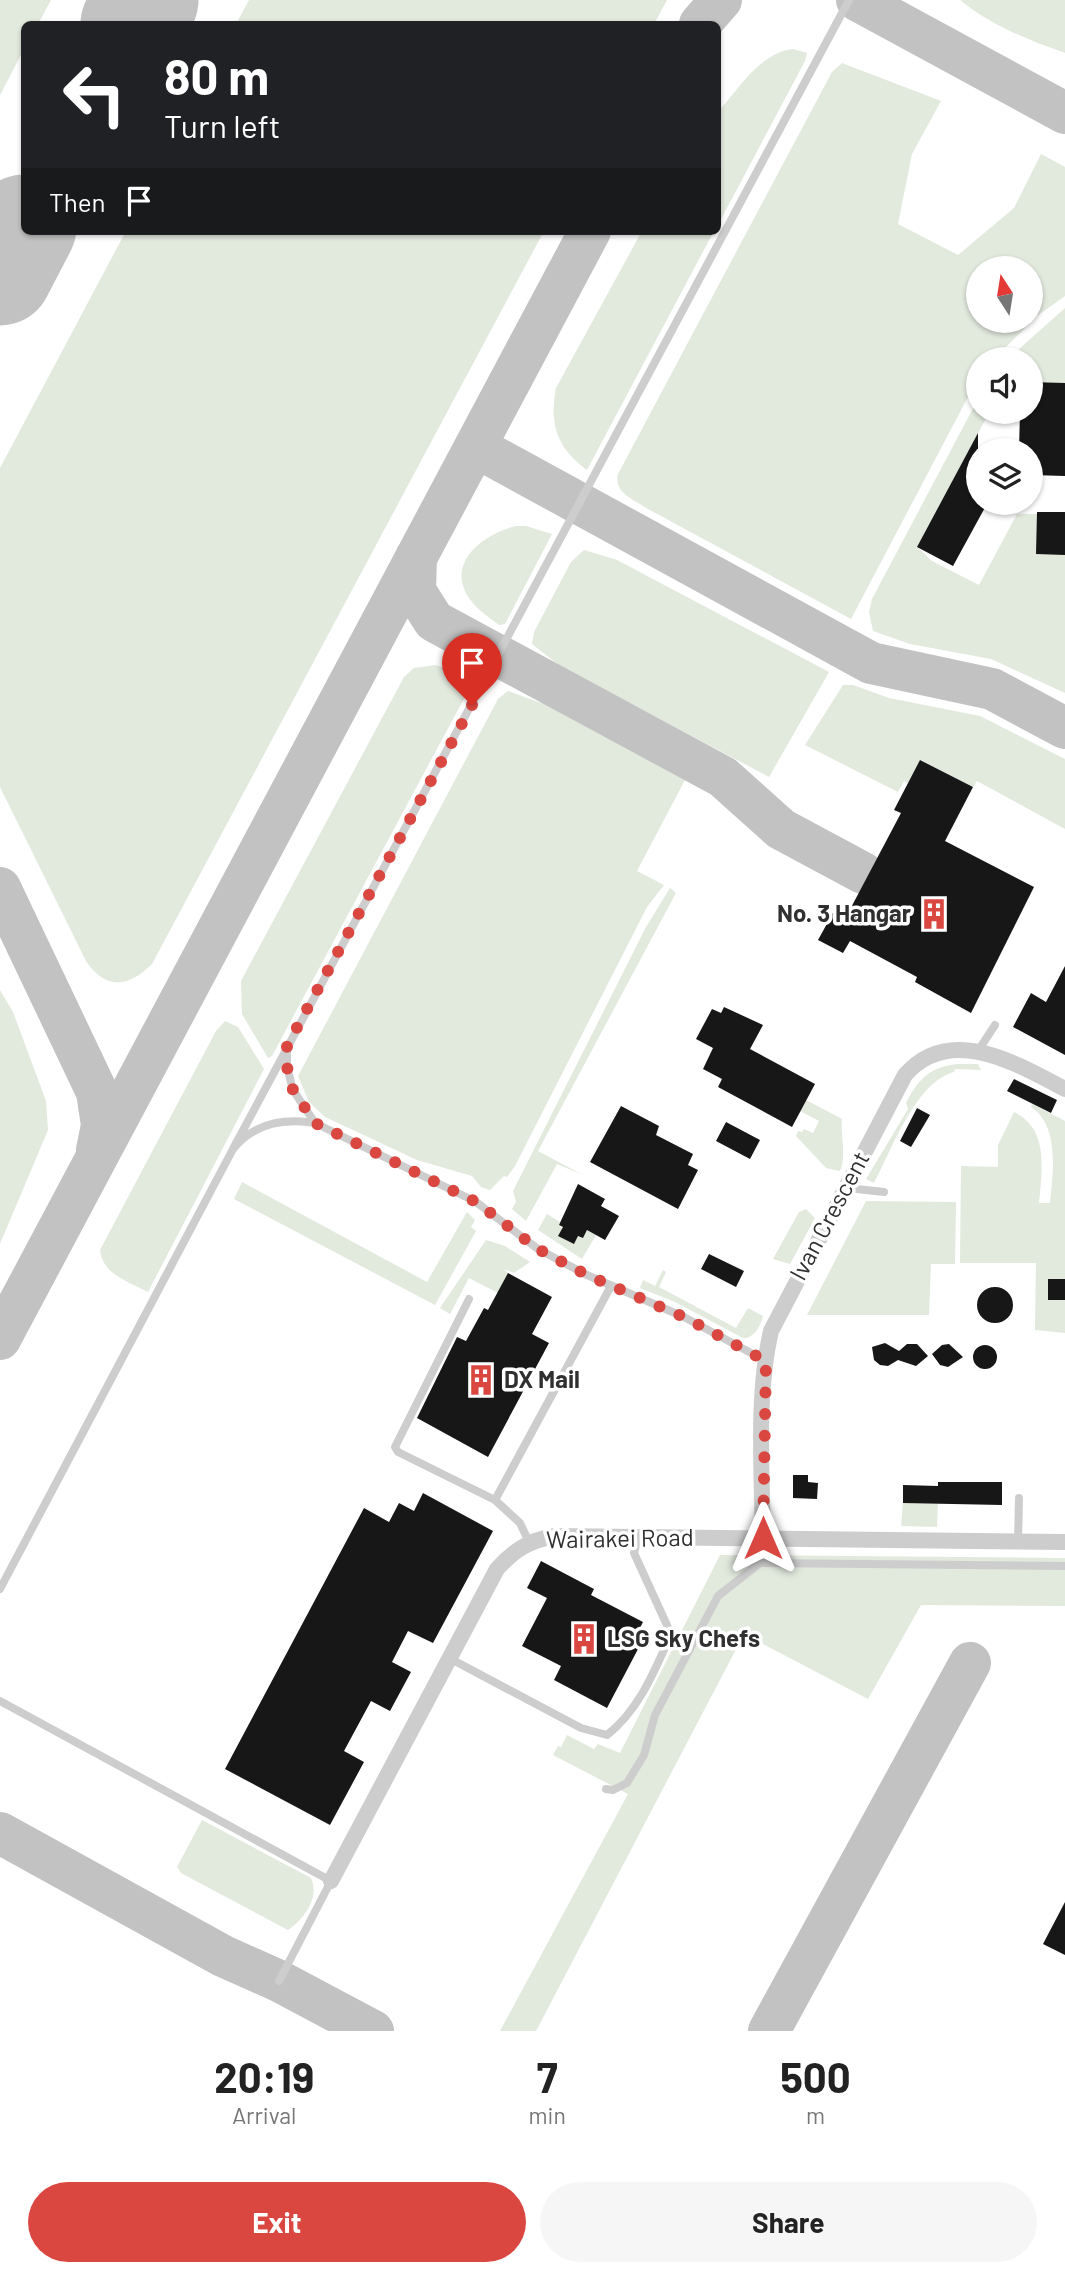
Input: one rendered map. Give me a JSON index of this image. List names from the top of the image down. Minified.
{"streets":{"street":["Ivan Crescent","Wairakei Road"]},"crossings":[["Ivan Crescent","Wairakei Road"]],"places":{"building":["No. 3 Hangar","DX Mail","LSG Sky Chefs"]},"north":"top","page":{"turn":["80 m","Turn left"],"then":"Then","eta":["20:19","Arrival","7","min","500","m"],"buttons":["Exit","Share"]}}
